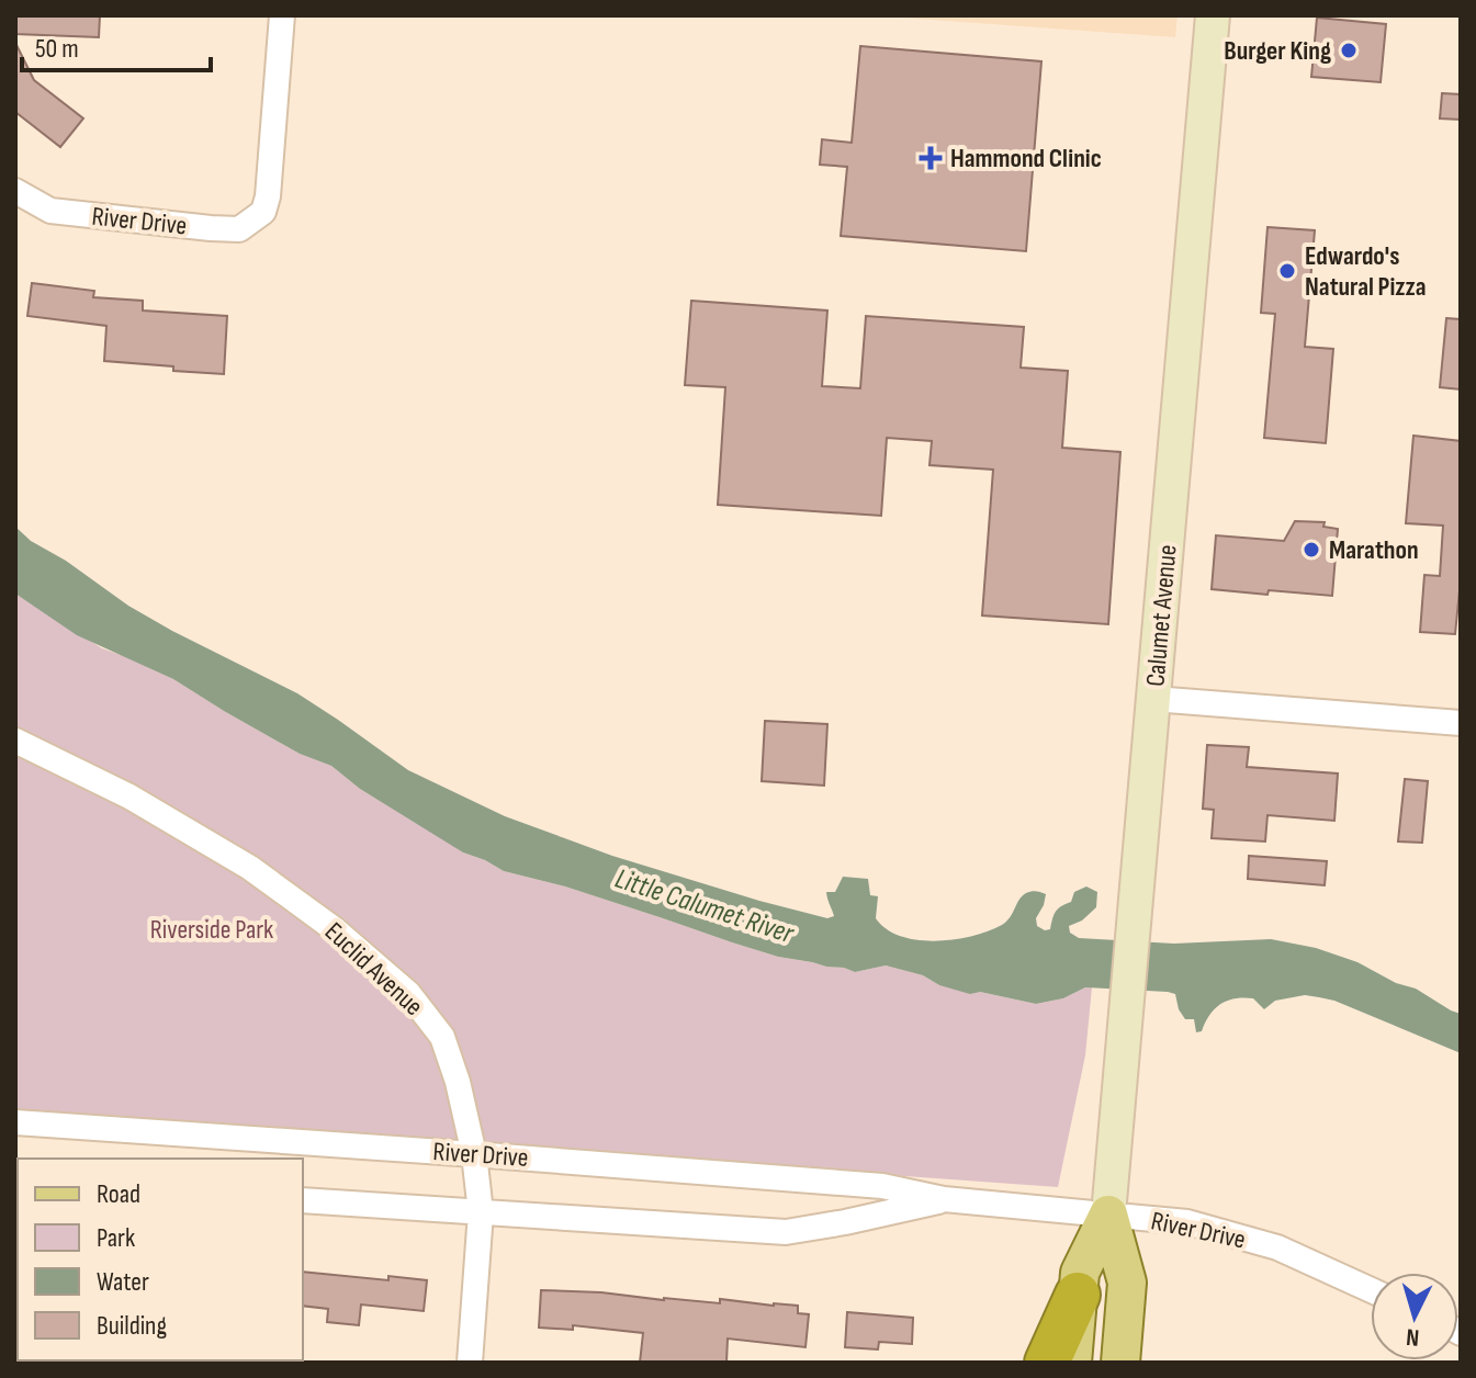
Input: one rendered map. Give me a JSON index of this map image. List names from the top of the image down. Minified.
{"streets":{"main road":["Calumet Avenue"],"street":["River Drive","Euclid Avenue"]},"crossings":[["River Drive","Calumet Avenue"],["River Drive","Euclid Avenue"]],"water":["Little Calumet River"],"parks":["Riverside Park"],"places":{"other":["Burger King","Edwardo's Natural Pizza","Marathon"],"health":["Hammond Clinic"]},"legend":["Road","Park","Water","Building"],"scale_bar":"50 m","north":"bottom"}
